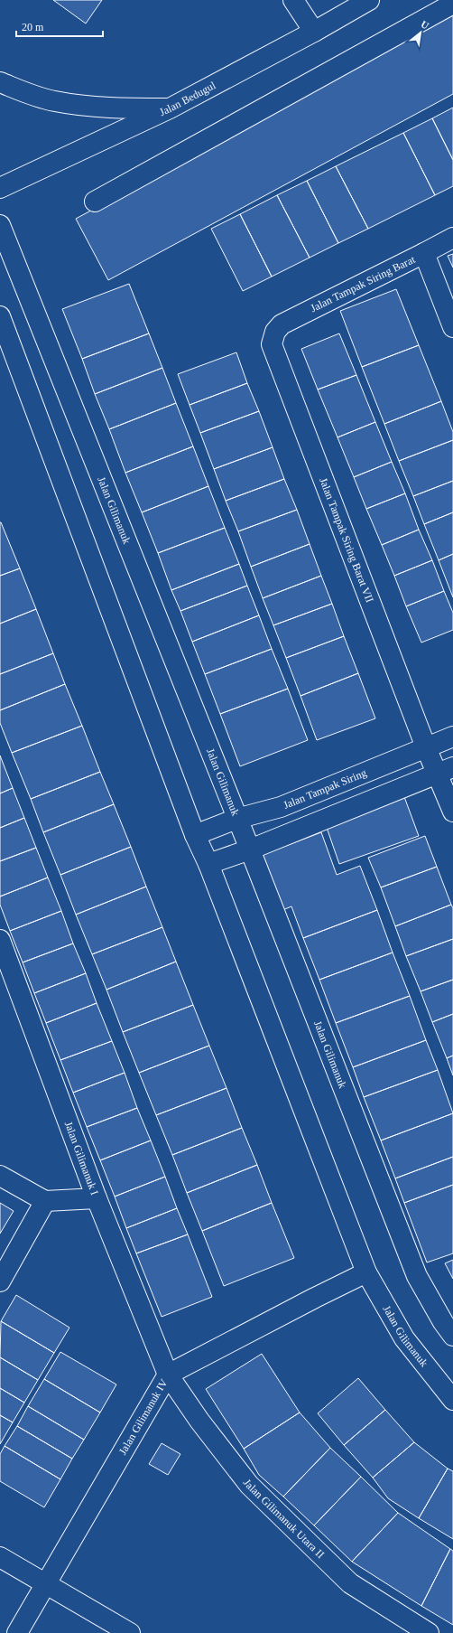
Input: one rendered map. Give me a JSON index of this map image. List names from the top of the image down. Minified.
{"streets":{"street":["Jalan Bedugul","Jalan Tampak Siring Barat","Jalan Gilimanuk","Jalan Tampak Siring Barat VII","Jalan Tampak Siring","Jalan Gilimanuk I","Jalan Gilimanuk IV","Jalan Gilimanuk Utara II"]},"crossings":[["Jalan Tampak Siring Barat","Jalan Tampak Siring Barat VII"],["Jalan Gilimanuk","Jalan Tampak Siring"],["Jalan Gilimanuk","Jalan Gilimanuk IV"],["Jalan Tampak Siring Barat VII","Jalan Tampak Siring"],["Jalan Gilimanuk I","Jalan Gilimanuk IV"],["Jalan Gilimanuk I","Jalan Gilimanuk Utara II"],["Jalan Gilimanuk IV","Jalan Gilimanuk Utara II"]],"scale_bar":"20 m","north":"top right"}
